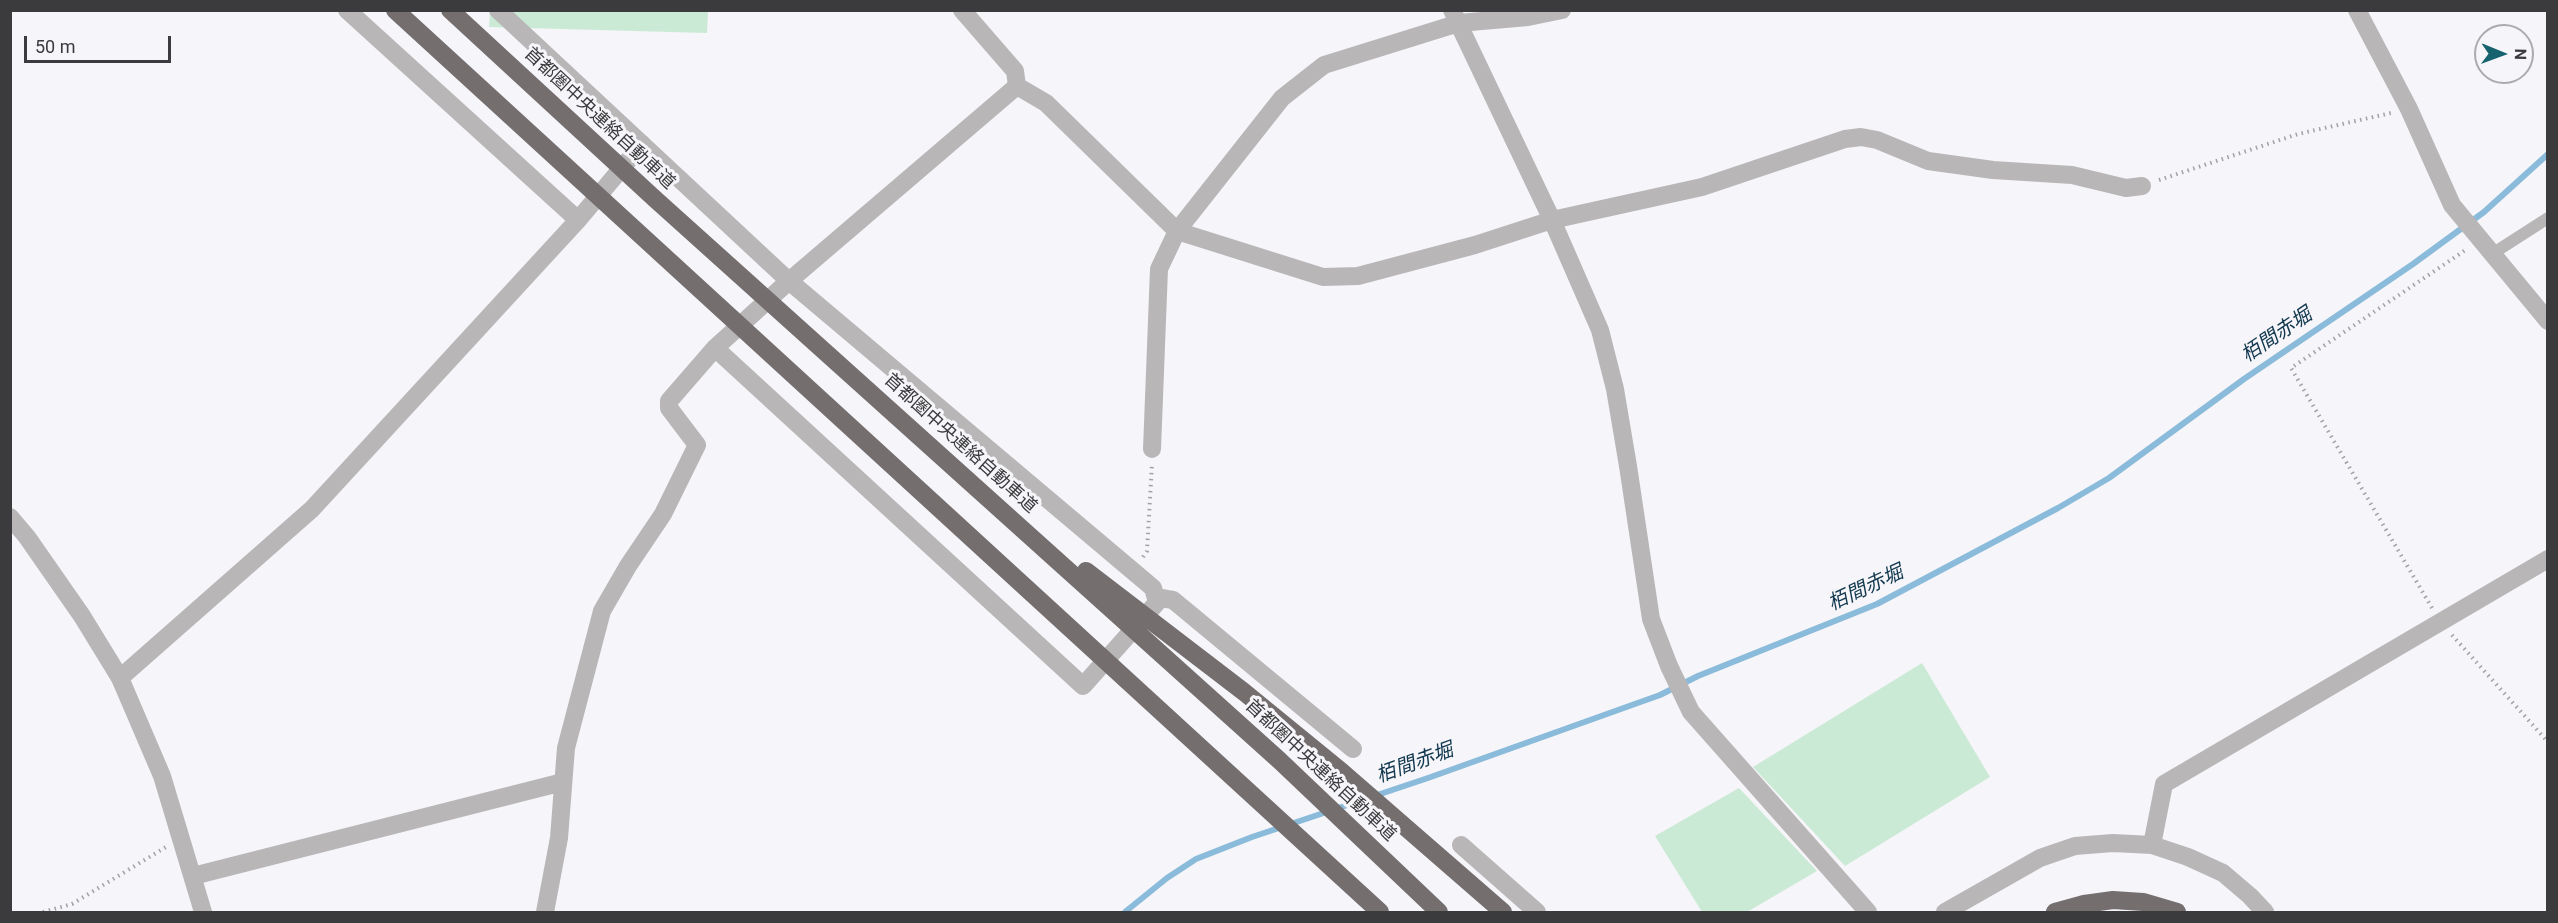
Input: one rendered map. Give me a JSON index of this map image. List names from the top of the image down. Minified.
{"streets":{"highway":["首都圏中央連絡自動車道"]},"water":["栢間赤堀"],"scale_bar":"50 m","north":"right"}
